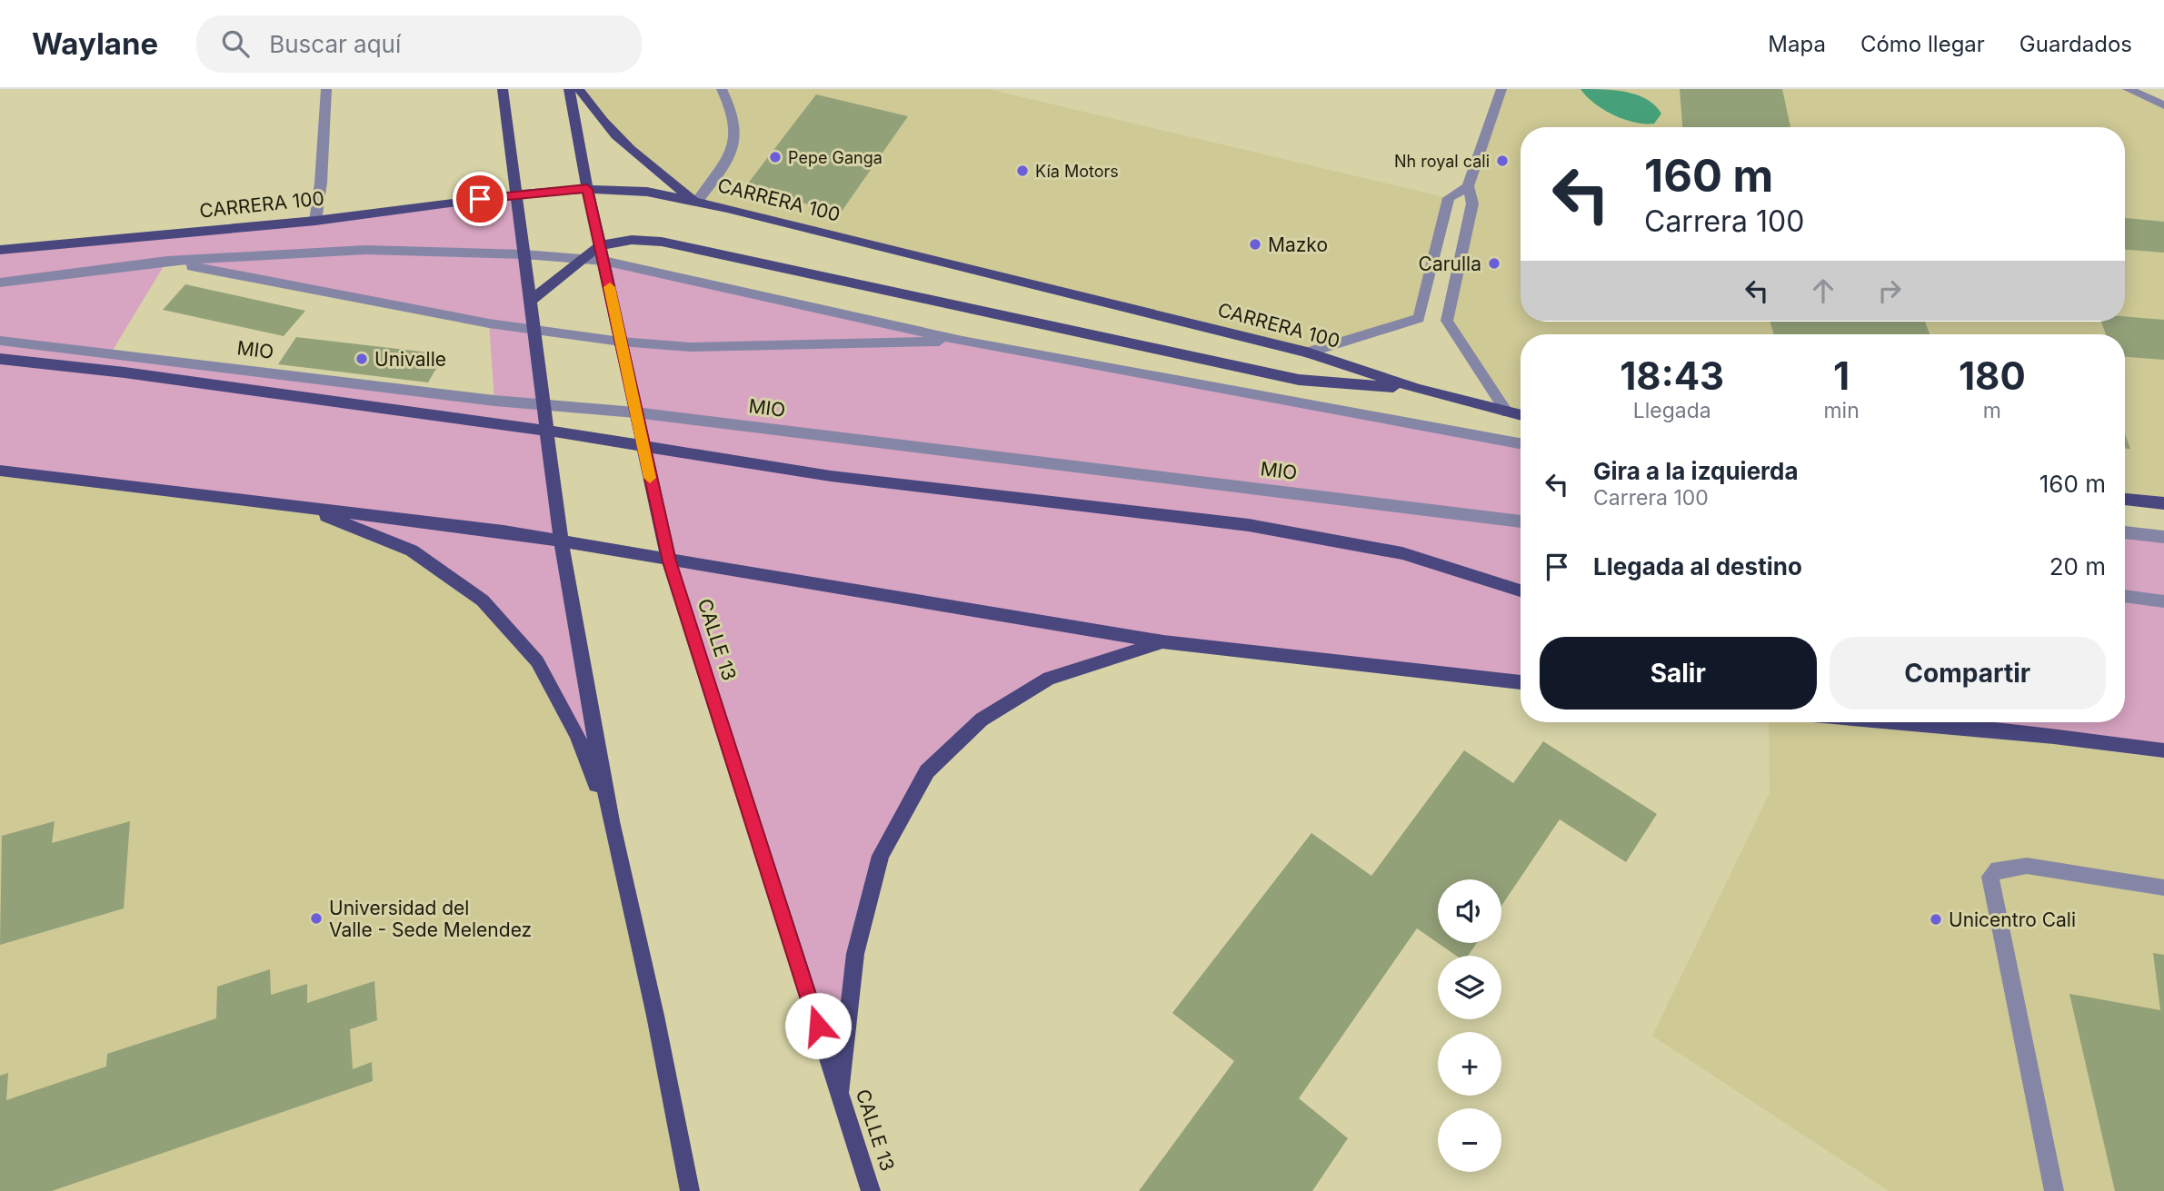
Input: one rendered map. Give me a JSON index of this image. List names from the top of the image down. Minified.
{"streets":{"main road":["CARRERA 100","CALLE 13"],"street":["MIO"]},"crossings":[["CARRERA 100","CALLE 13"],["MIO","CALLE 13"]],"places":["Pepe Ganga","Nh royal cali","Kía Motors","Mazko","Carulla","Univalle","Universidad del Valle - Sede Melendez","Unicentro Cali"],"page":{"header":"Waylane","search":"Buscar aquí","nav":["Mapa","Cómo llegar","Guardados"],"turn":["160 m","Carrera 100"],"eta":["18:43","Llegada","1","min","180","m"],"list":[{"name":"Gira a la izquierda","note":"Carrera 100","value":"160 m"},{"name":"Llegada al destino","value":"20 m"}],"buttons":["Salir","Compartir"],"map_buttons":["+","−"]}}
